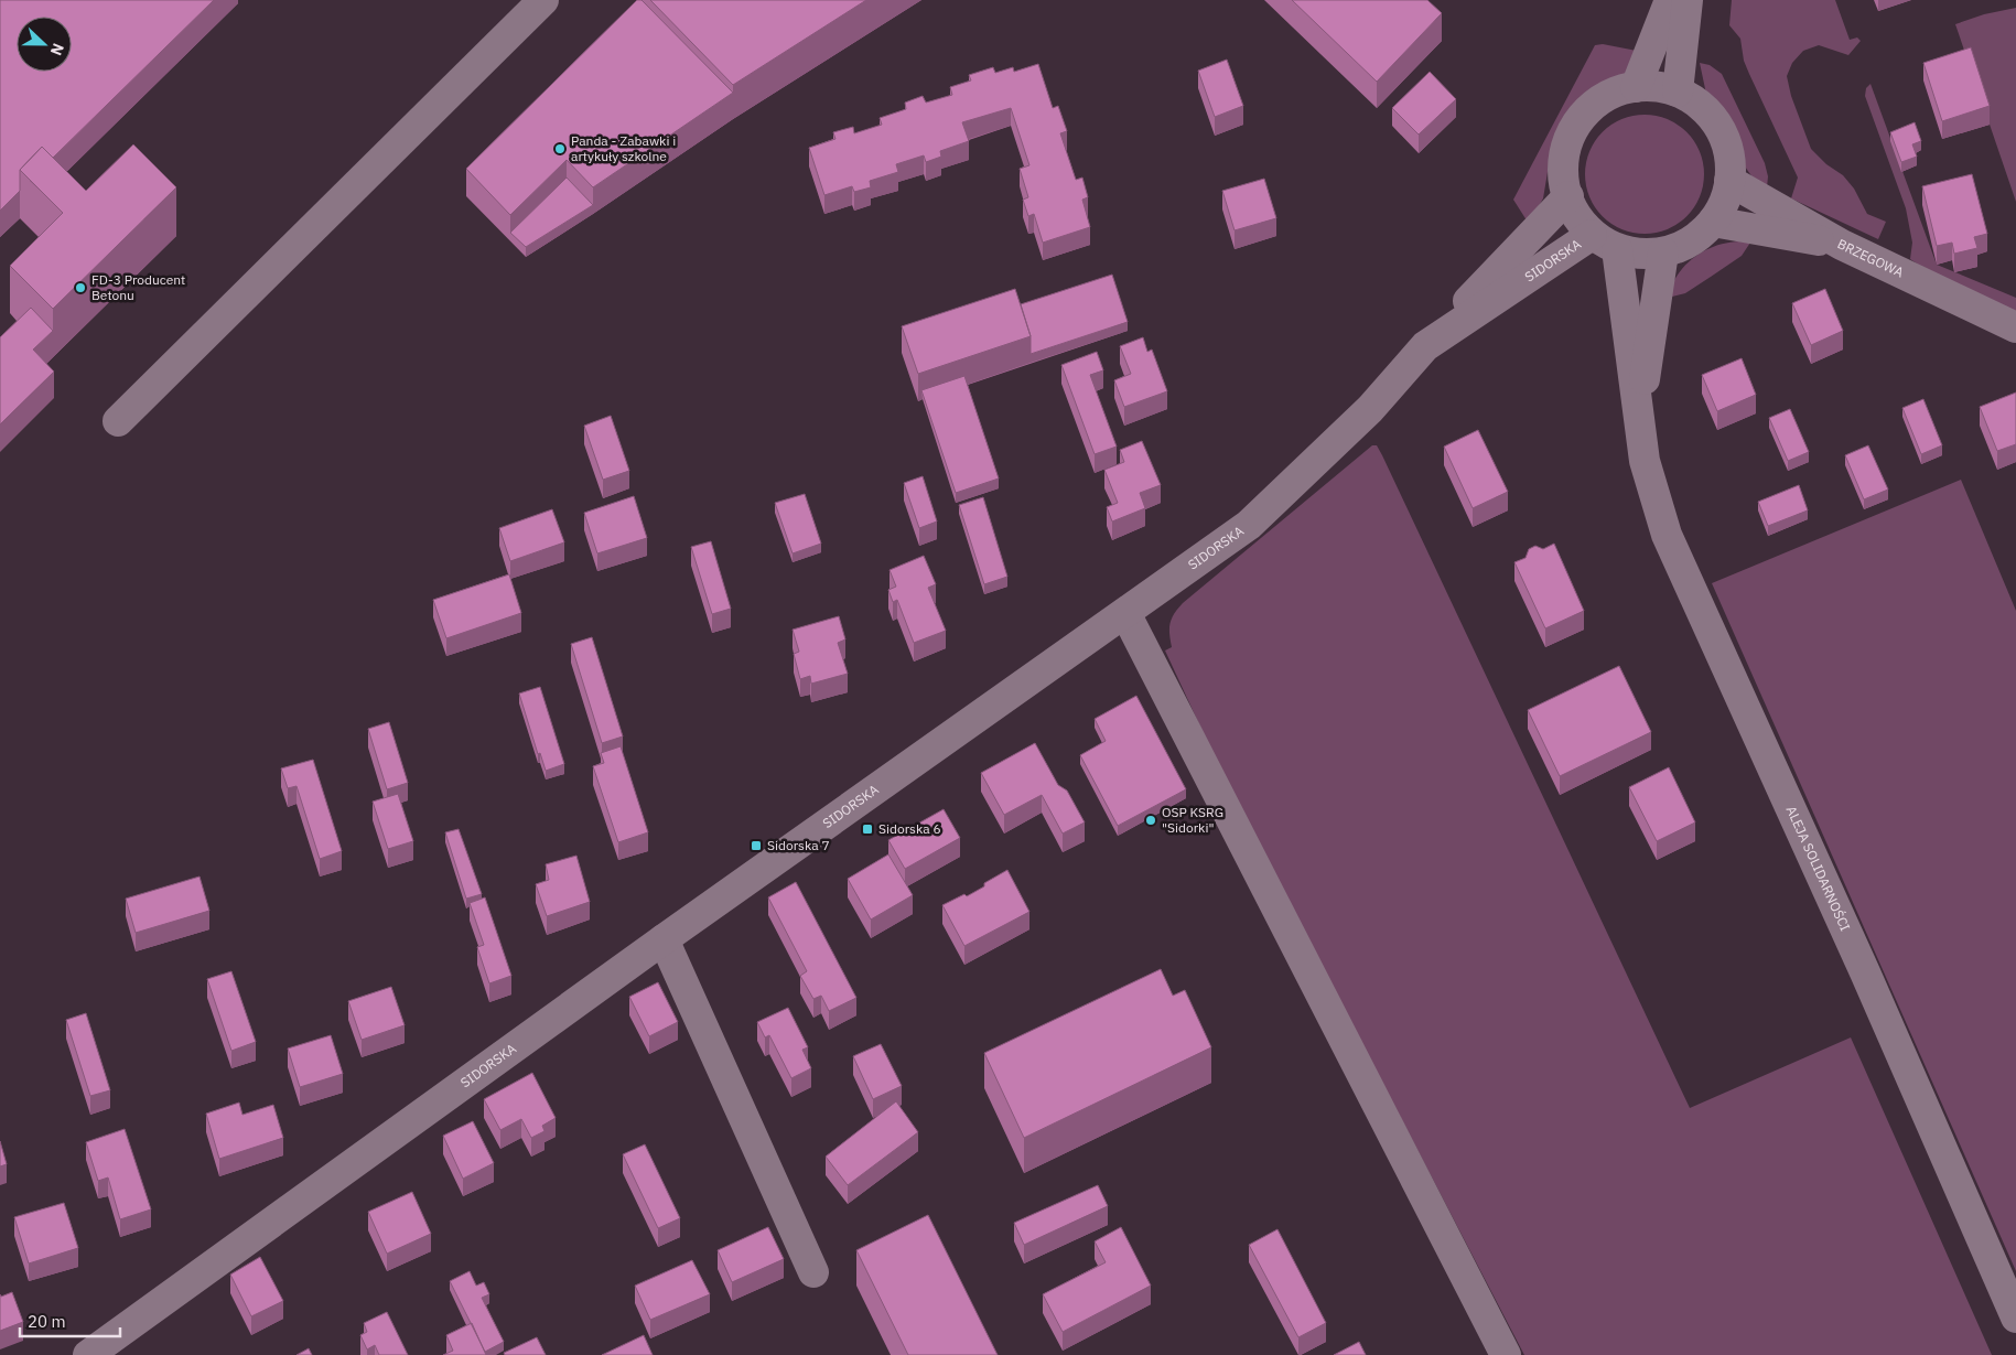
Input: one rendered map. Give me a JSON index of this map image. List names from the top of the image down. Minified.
{"streets":{"street":["BRZEGOWA","SIDORSKA","ALEJA SOLIDARNOŚCI"]},"crossings":[["BRZEGOWA","SIDORSKA"]],"places":{"other":["Panda - Zabawki i artykuły szkolne","FD-3 Producent Betonu","OSP KSRG \"Sidorki\""],"transit":["Sidorska 6","Sidorska 7"]},"scale_bar":"20 m","north":"right"}
